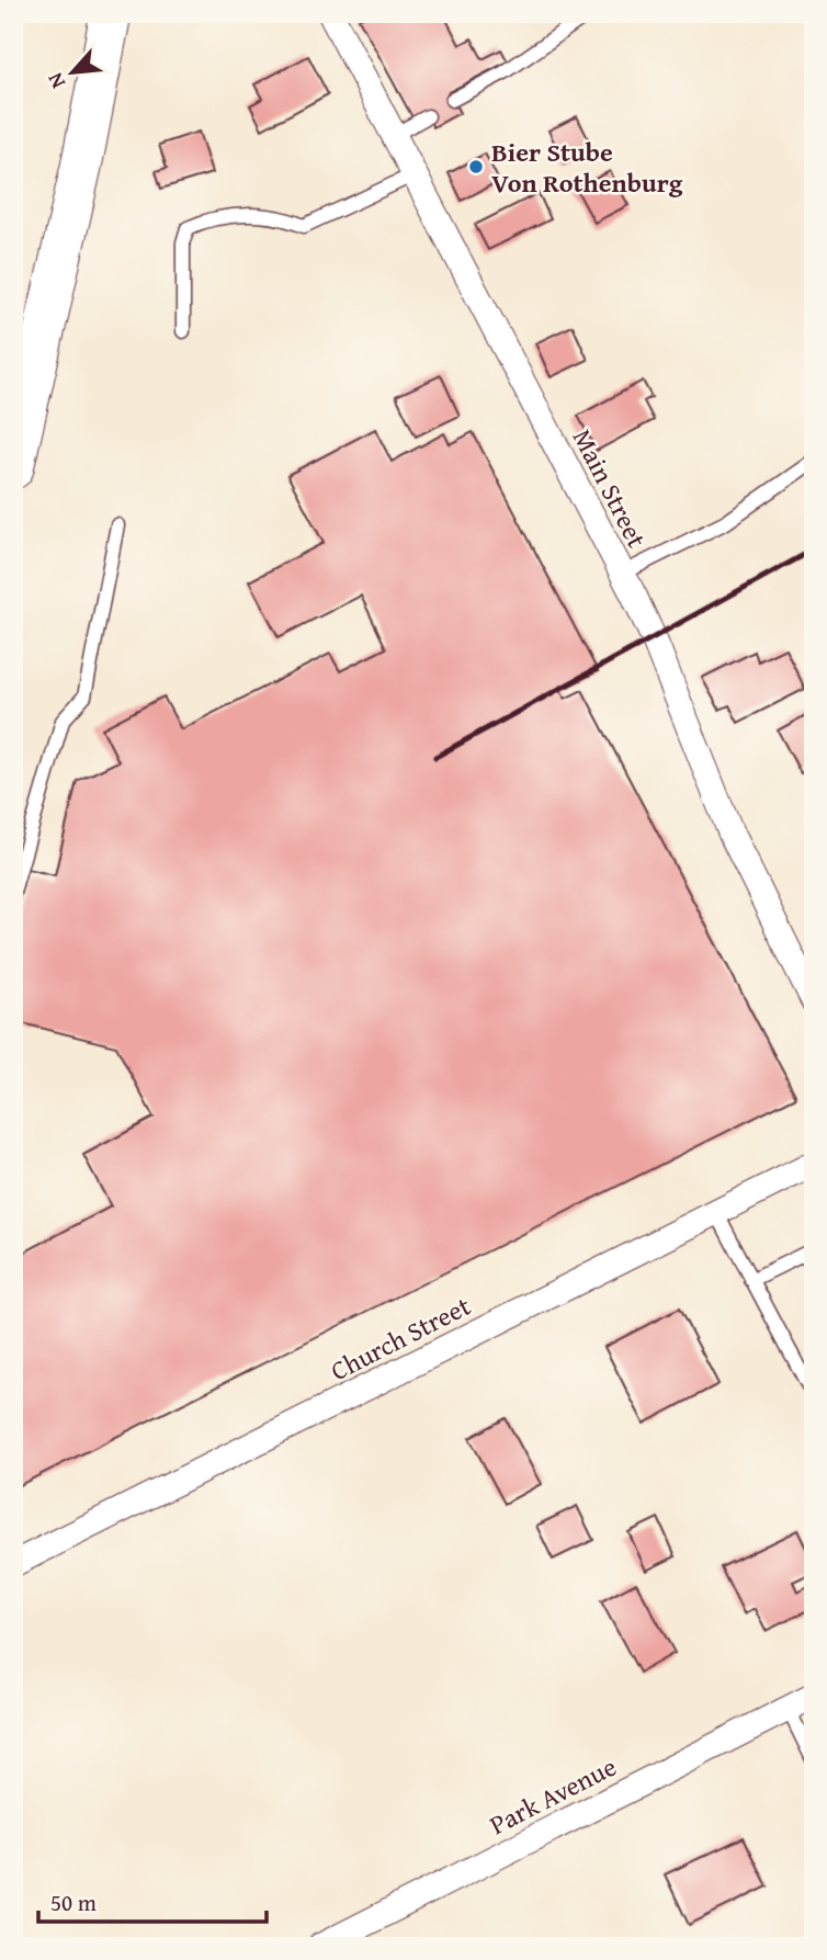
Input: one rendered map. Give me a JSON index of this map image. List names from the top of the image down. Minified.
{"streets":{"street":["Main Street","Church Street","Park Avenue"]},"places":["Bier Stube Von Rothenburg"],"scale_bar":"50 m","north":"bottom left"}
